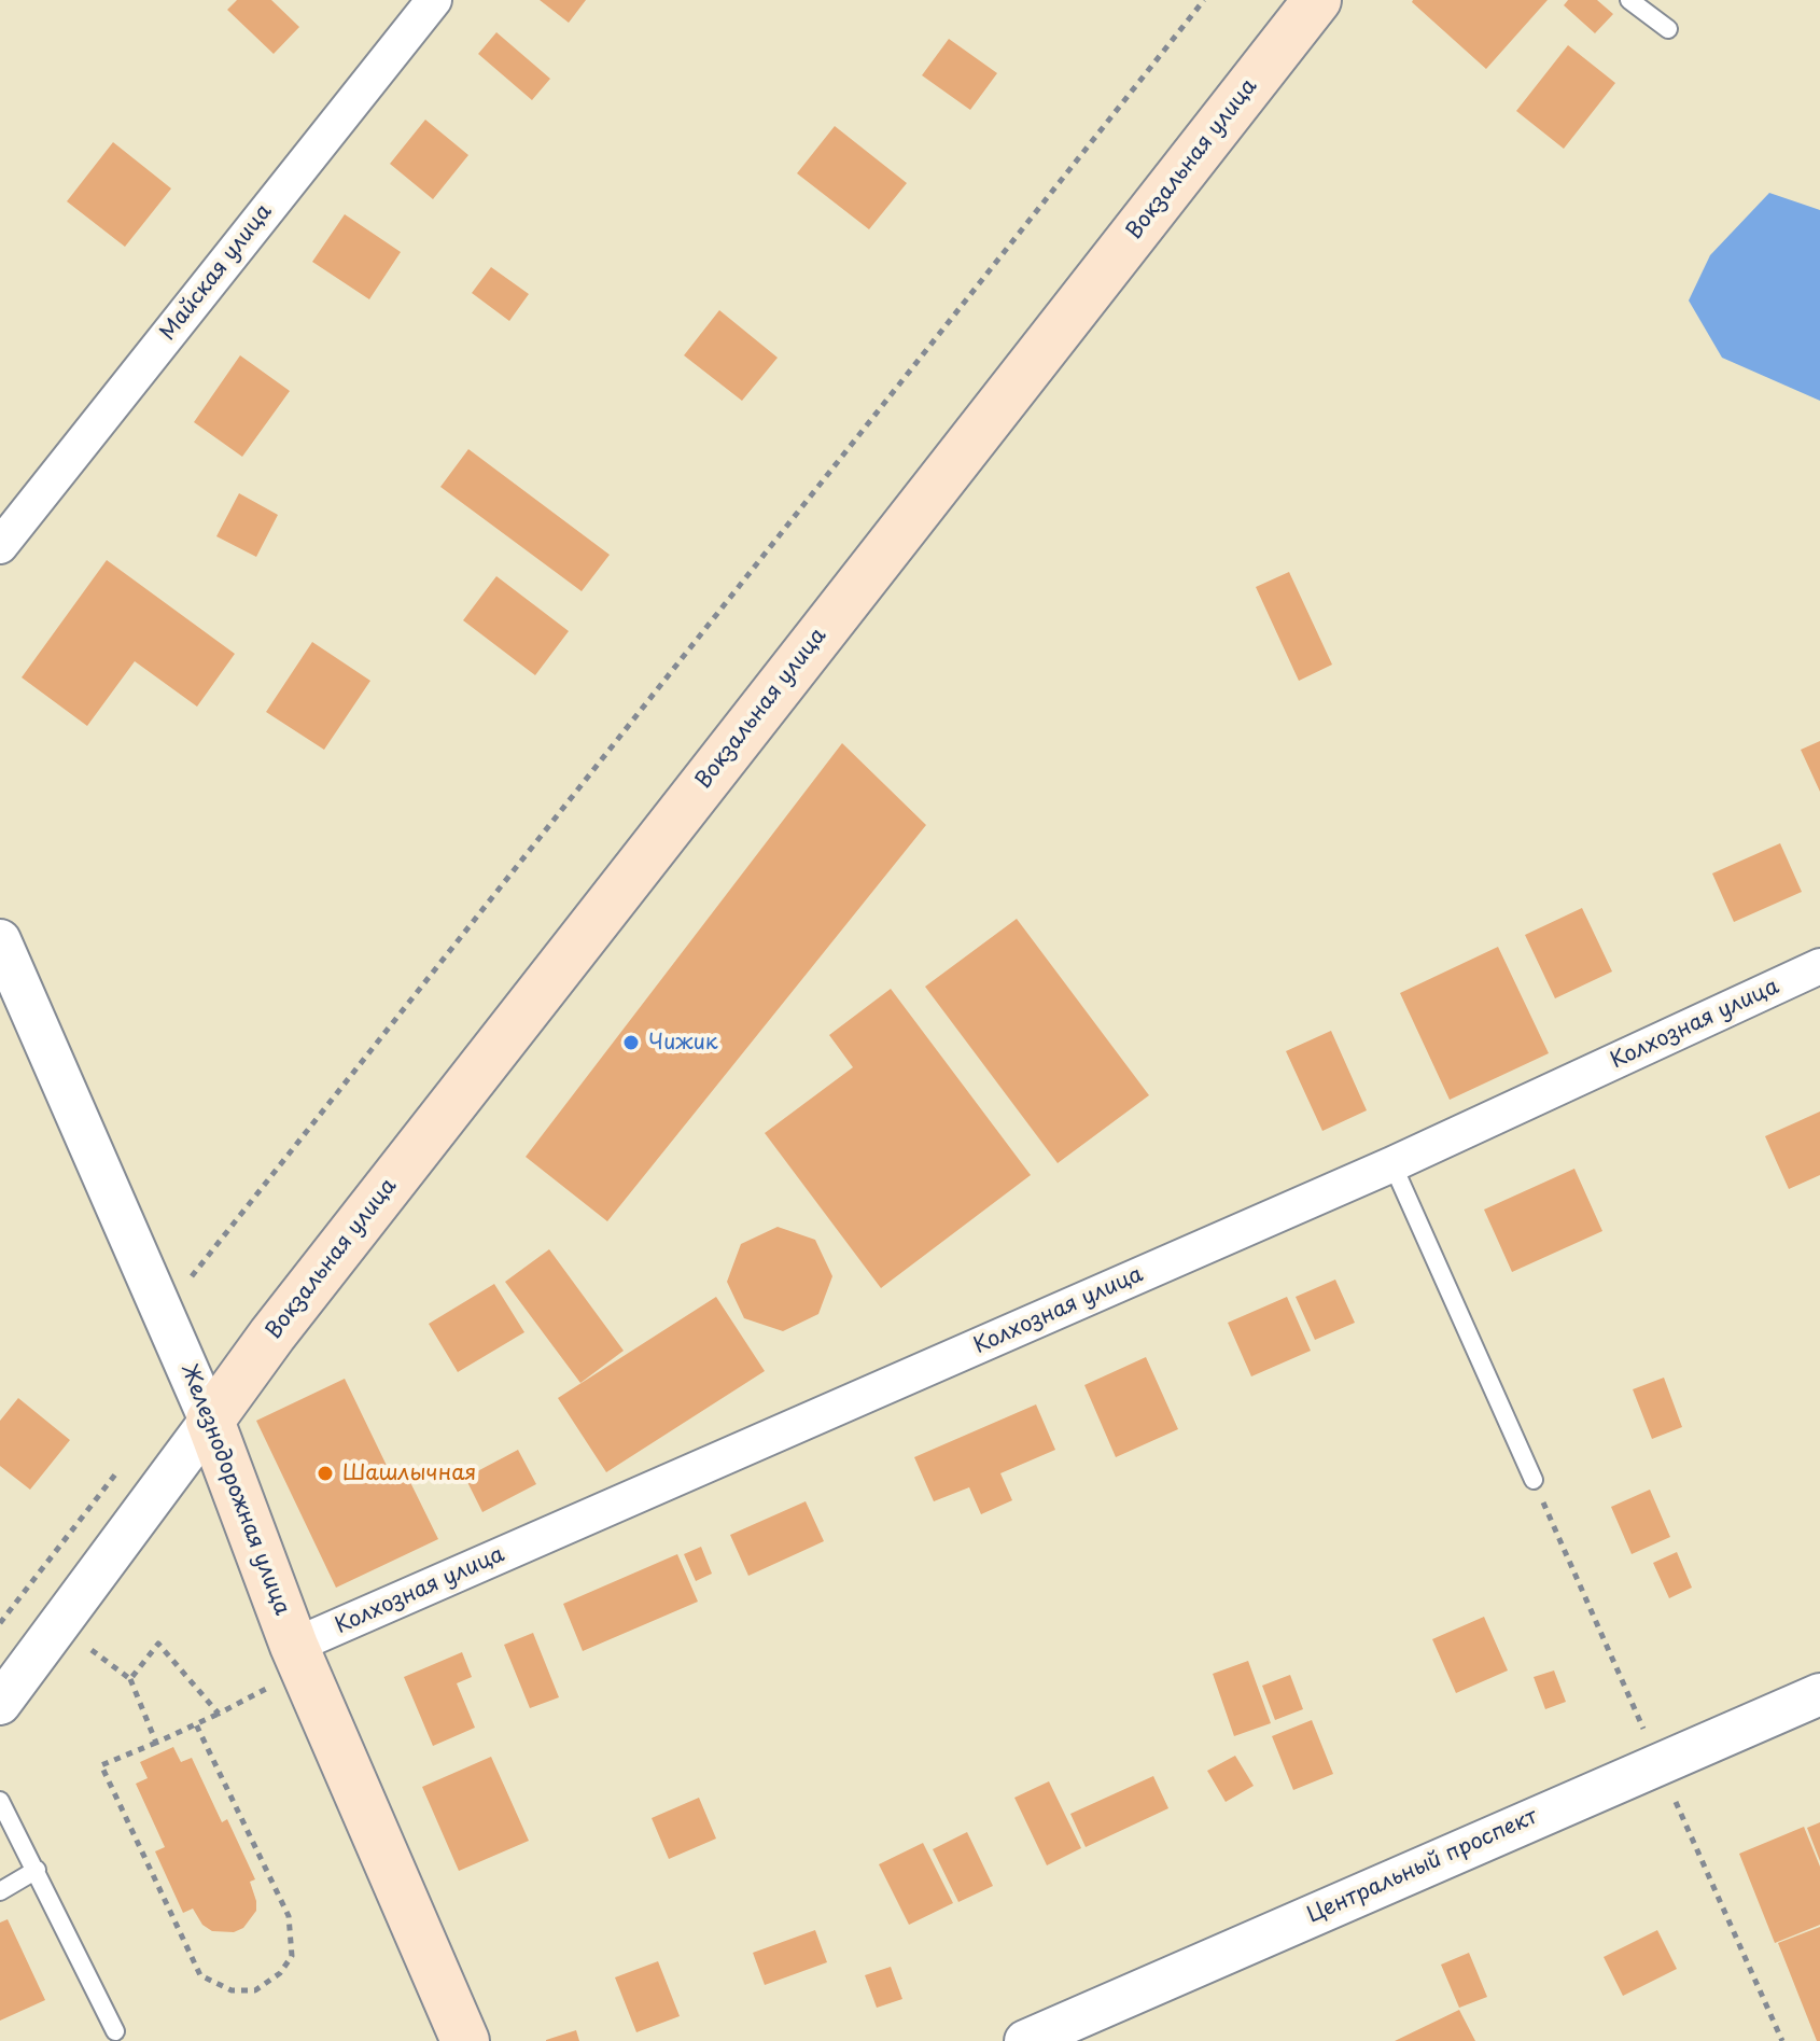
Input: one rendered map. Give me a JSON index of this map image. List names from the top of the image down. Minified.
{"streets":{"main road":["Вокзальная улица","Железнодорожная улица"],"street":["Майская улица","Колхозная улица","Центральный проспект"]},"crossings":[["Вокзальная улица","Железнодорожная улица"],["Колхозная улица","Железнодорожная улица"]],"places":["Чижик","Шашлычная"]}
